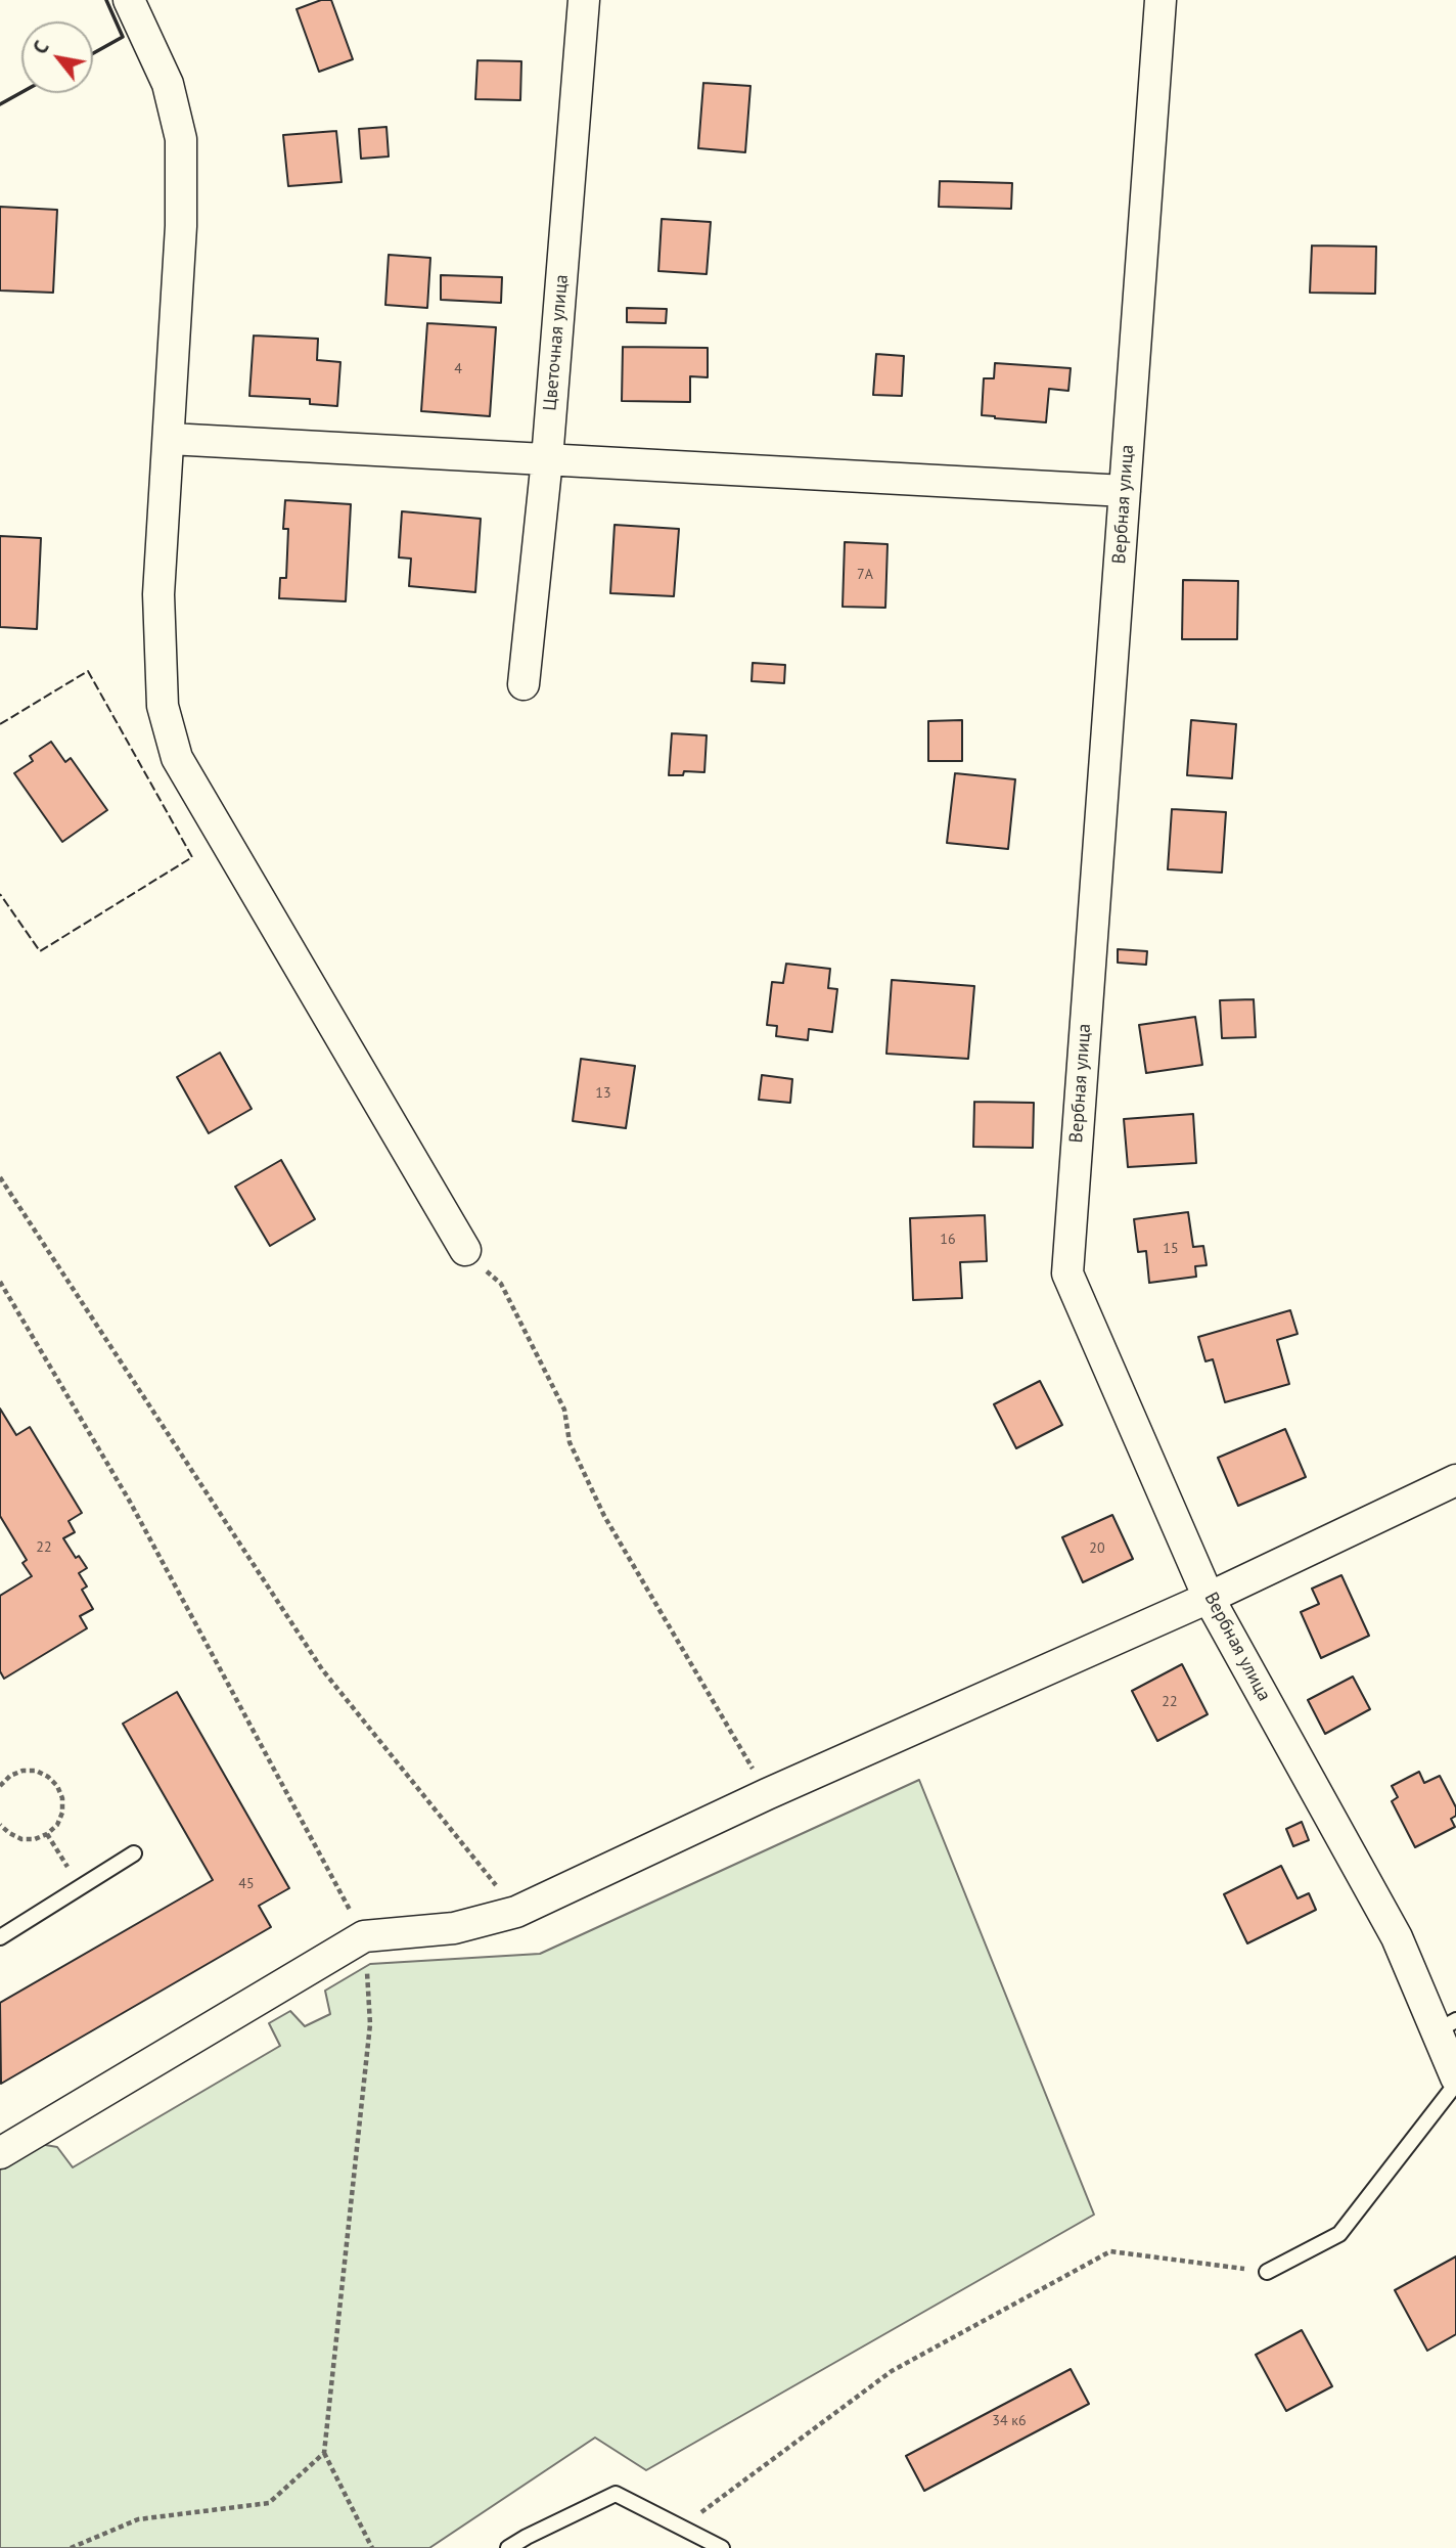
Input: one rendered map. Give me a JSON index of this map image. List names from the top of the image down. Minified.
{"streets":{"street":["Цветочная улица","Вербная улица"]},"house_numbers":["4","7А","13","16","15","22","20","22","45","34 к6"],"north":"top left"}
